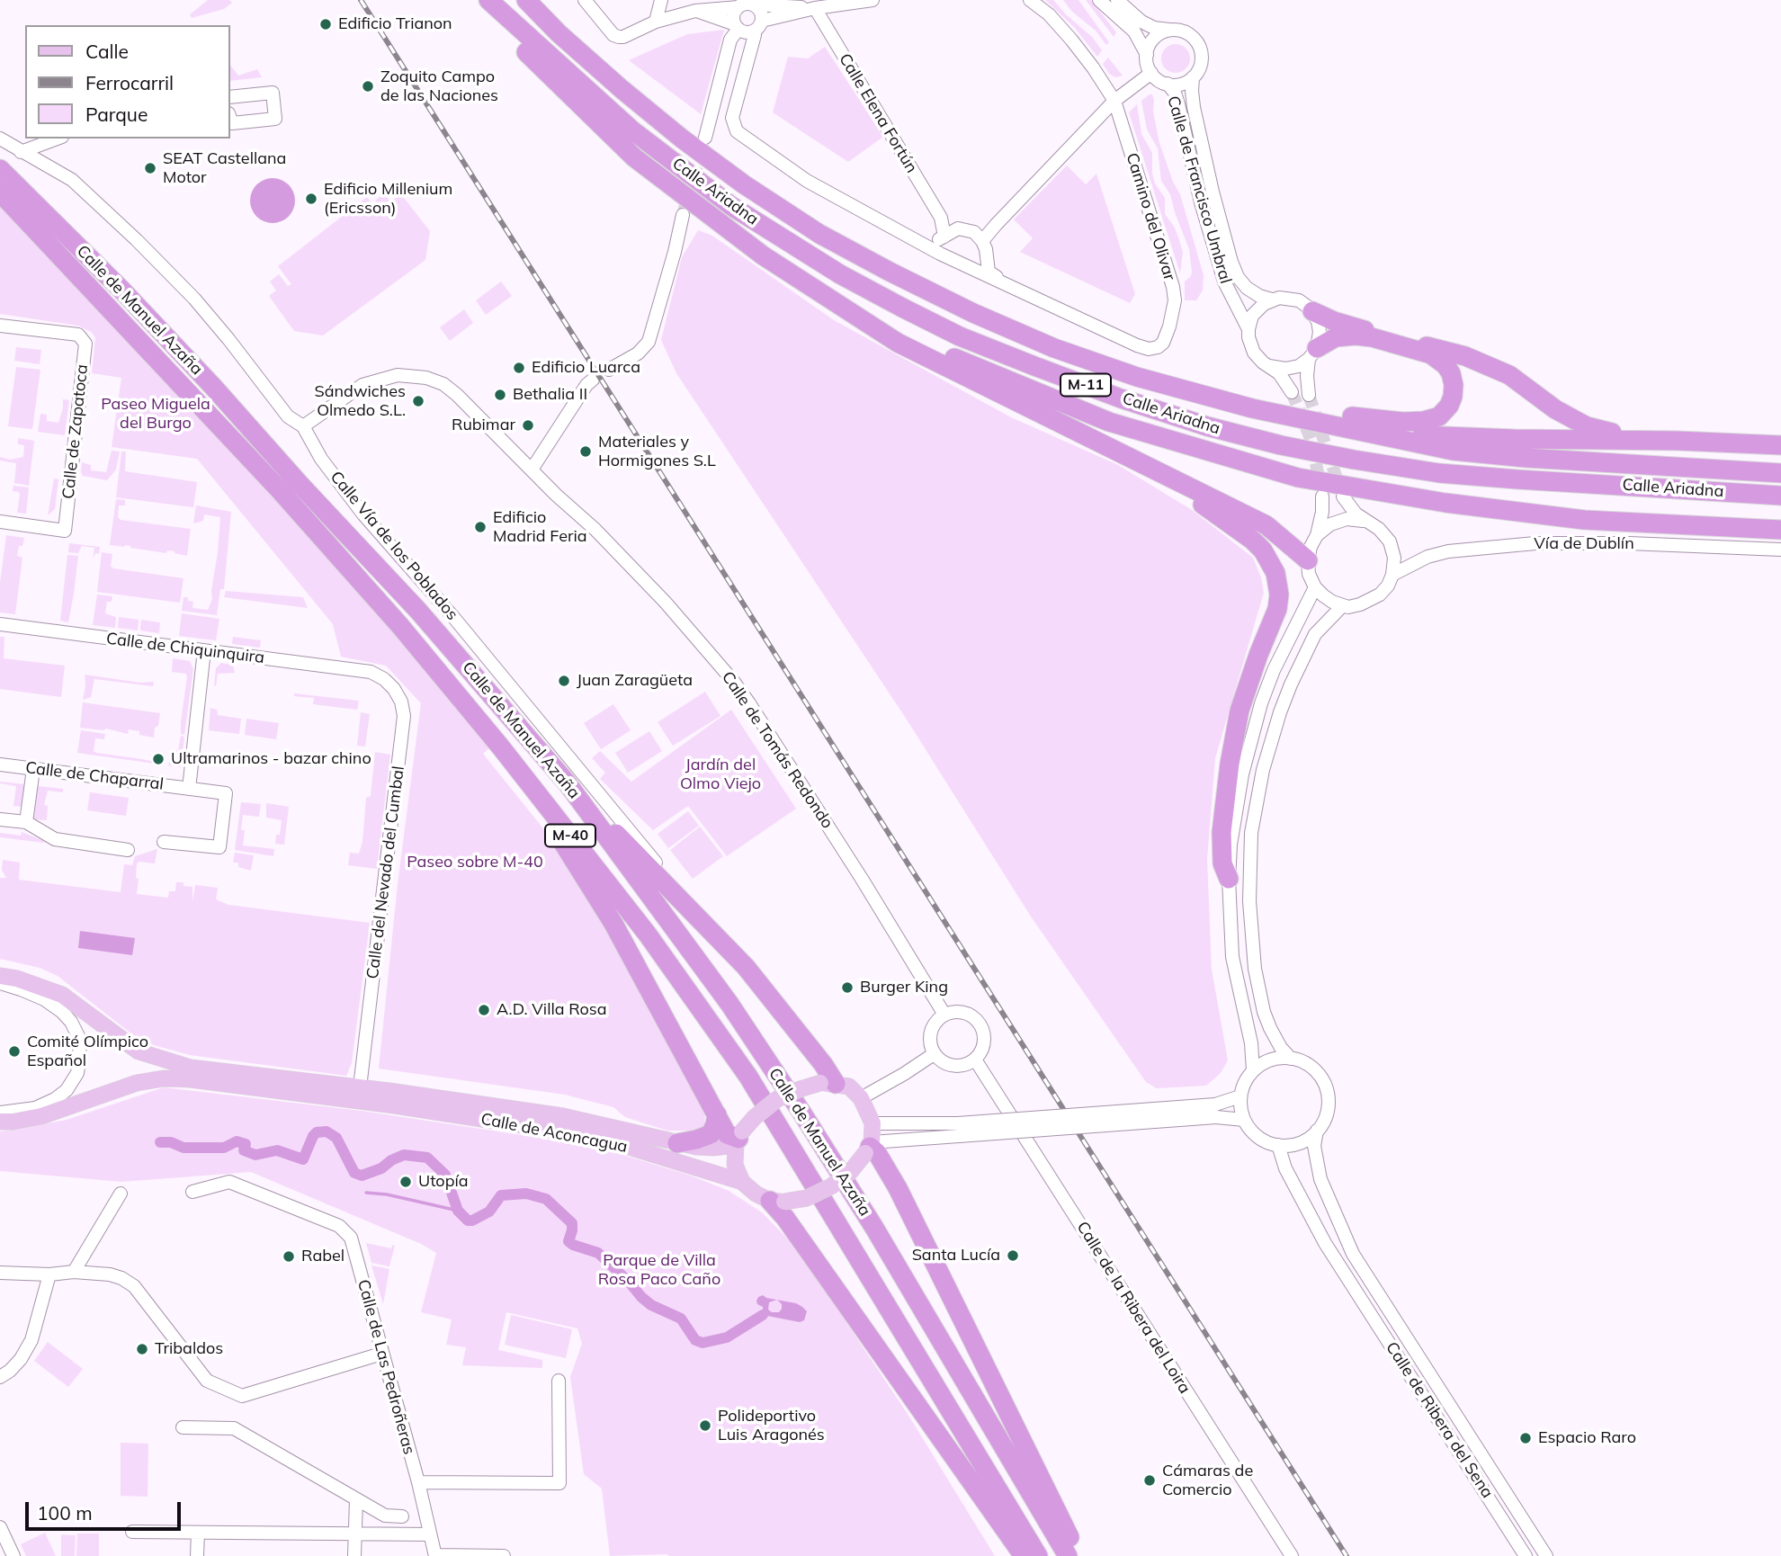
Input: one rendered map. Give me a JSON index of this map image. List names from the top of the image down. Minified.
{"streets":{"highway":["Calle Ariadna","Calle de Manuel Azaña","M-11","M-40"],"main road":["Calle de Aconcagua"],"street":["Calle Elena Fortún","Calle de Francisco Umbral","Camino del Olivar","Calle de Zapatoca","Vía de Dublín","Calle Vía de los Poblados","Calle de Chiquinquira","Calle de Tomás Redondo","Calle de Chaparral","Calle del Nevado del Cumbal","Calle de la Ribera del Loira","Calle de Las Pedroñeras","Calle de Ribera del Sena"]},"crossings":[["Calle Vía de los Poblados","Calle de Tomás Redondo"],["Calle de Chiquinquira","Calle del Nevado del Cumbal"],["Calle de Tomás Redondo","Calle de la Ribera del Loira"],["Calle del Nevado del Cumbal","Calle de Aconcagua"]],"parks":["Paseo Miguela del Burgo","Jardín del Olmo Viejo","Paseo sobre M-40","Parque de Villa Rosa Paco Caño"],"places":["Edificio Trianon","Zoquito Campo de las Naciones","SEAT Castellana Motor","Edificio Millenium (Ericsson)","Edificio Luarca","Bethalia II","Sándwiches Olmedo S.L.","Rubimar","Materiales y Hormigones S.L","Edificio Madrid Feria","Juan Zaragüeta","Ultramarinos - bazar chino","Burger King","A.D. Villa Rosa","Comité Olímpico Español","Utopía","Santa Lucía","Rabel","Tribaldos","Polideportivo Luis Aragonés","Espacio Raro","Cámaras de Comercio"],"legend":["Calle","Ferrocarril","Parque"],"scale_bar":"100 m"}
